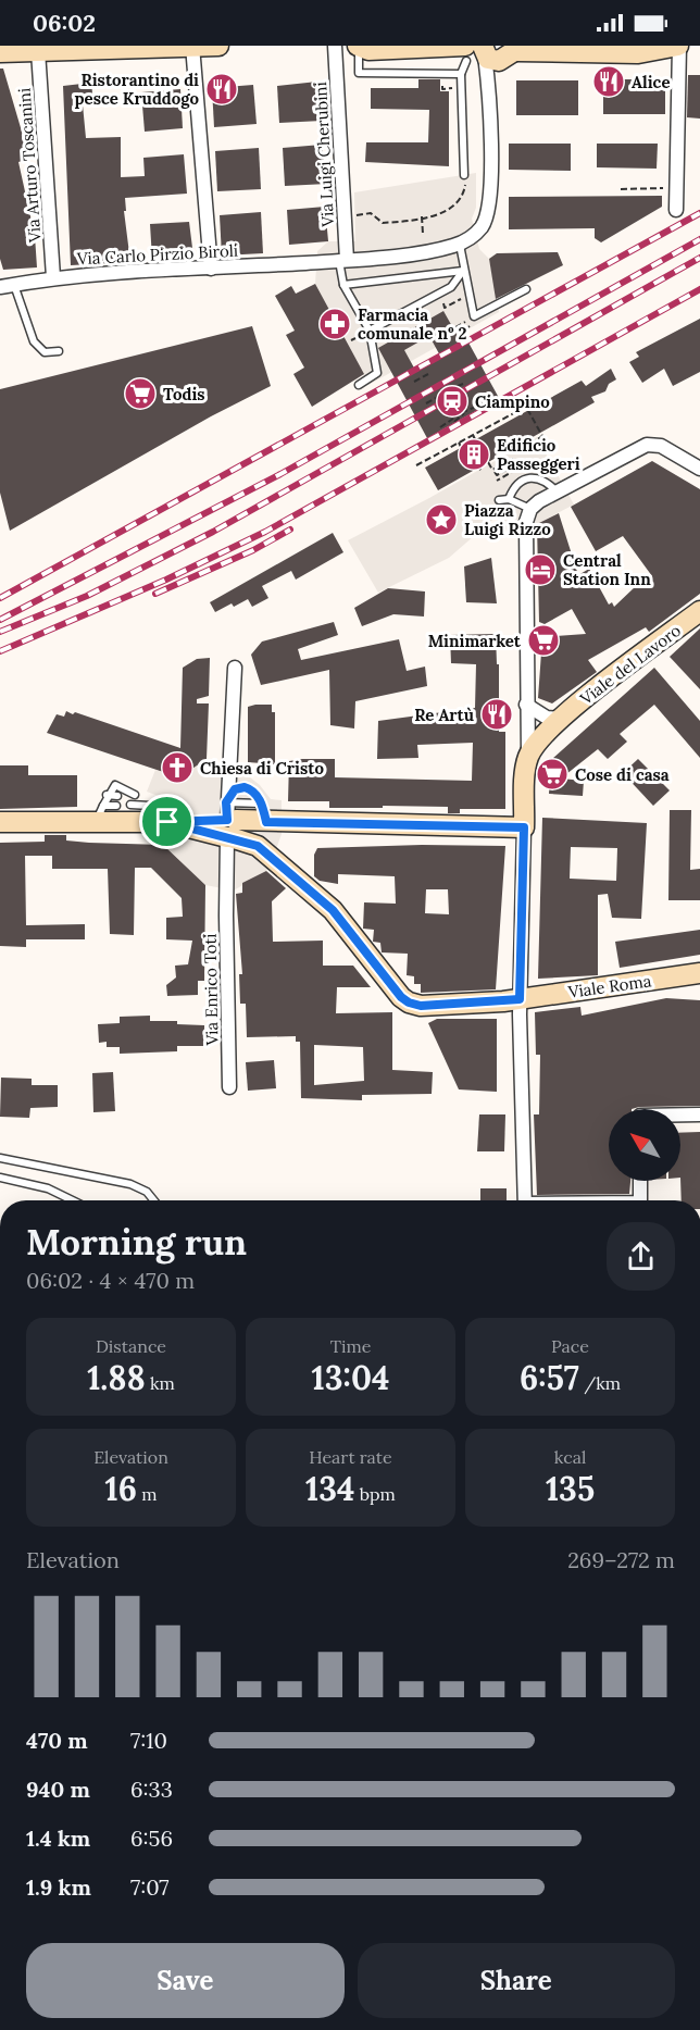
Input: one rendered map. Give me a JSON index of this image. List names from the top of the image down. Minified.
{"streets":{"street":["Via Luigi Cherubini","Via Arturo Toscanini","Via Carlo Pirzio Biroli","Viale del Lavoro","Viale Roma","Via Enrico Toti"]},"crossings":[["Via Luigi Cherubini","Via Carlo Pirzio Biroli"],["Via Arturo Toscanini","Via Carlo Pirzio Biroli"]],"places":{"restaurant":["Alice","Ristorantino di pesce Kruddogo","Re Artù"],"pharmacy":["Farmacia comunale nº 2"],"supermarket":["Todis","Minimarket","Cose di casa"],"station":["Ciampino"],"building":["Edificio Passeggeri"],"place":["Piazza Luigi Rizzo"],"hotel":["Central Station Inn"],"church":["Chiesa di Cristo"]},"north":"top left","page":{"status":"06:02","heading":["Morning run","06:02 · 4 × 470 m"],"stats":[["Distance","1.88 km"],["Time","13:04"],["Pace","6:57 /km"],["Elevation","16 m"],["Heart rate","134 bpm"],["kcal","135"]],"chart":["Elevation","269–272 m"],"list":[{"name":"470 m","note":"7:10"},{"name":"940 m","note":"6:33"},{"name":"1.4 km","note":"6:56"},{"name":"1.9 km","note":"7:07"}],"buttons":["Save","Share"]}}
